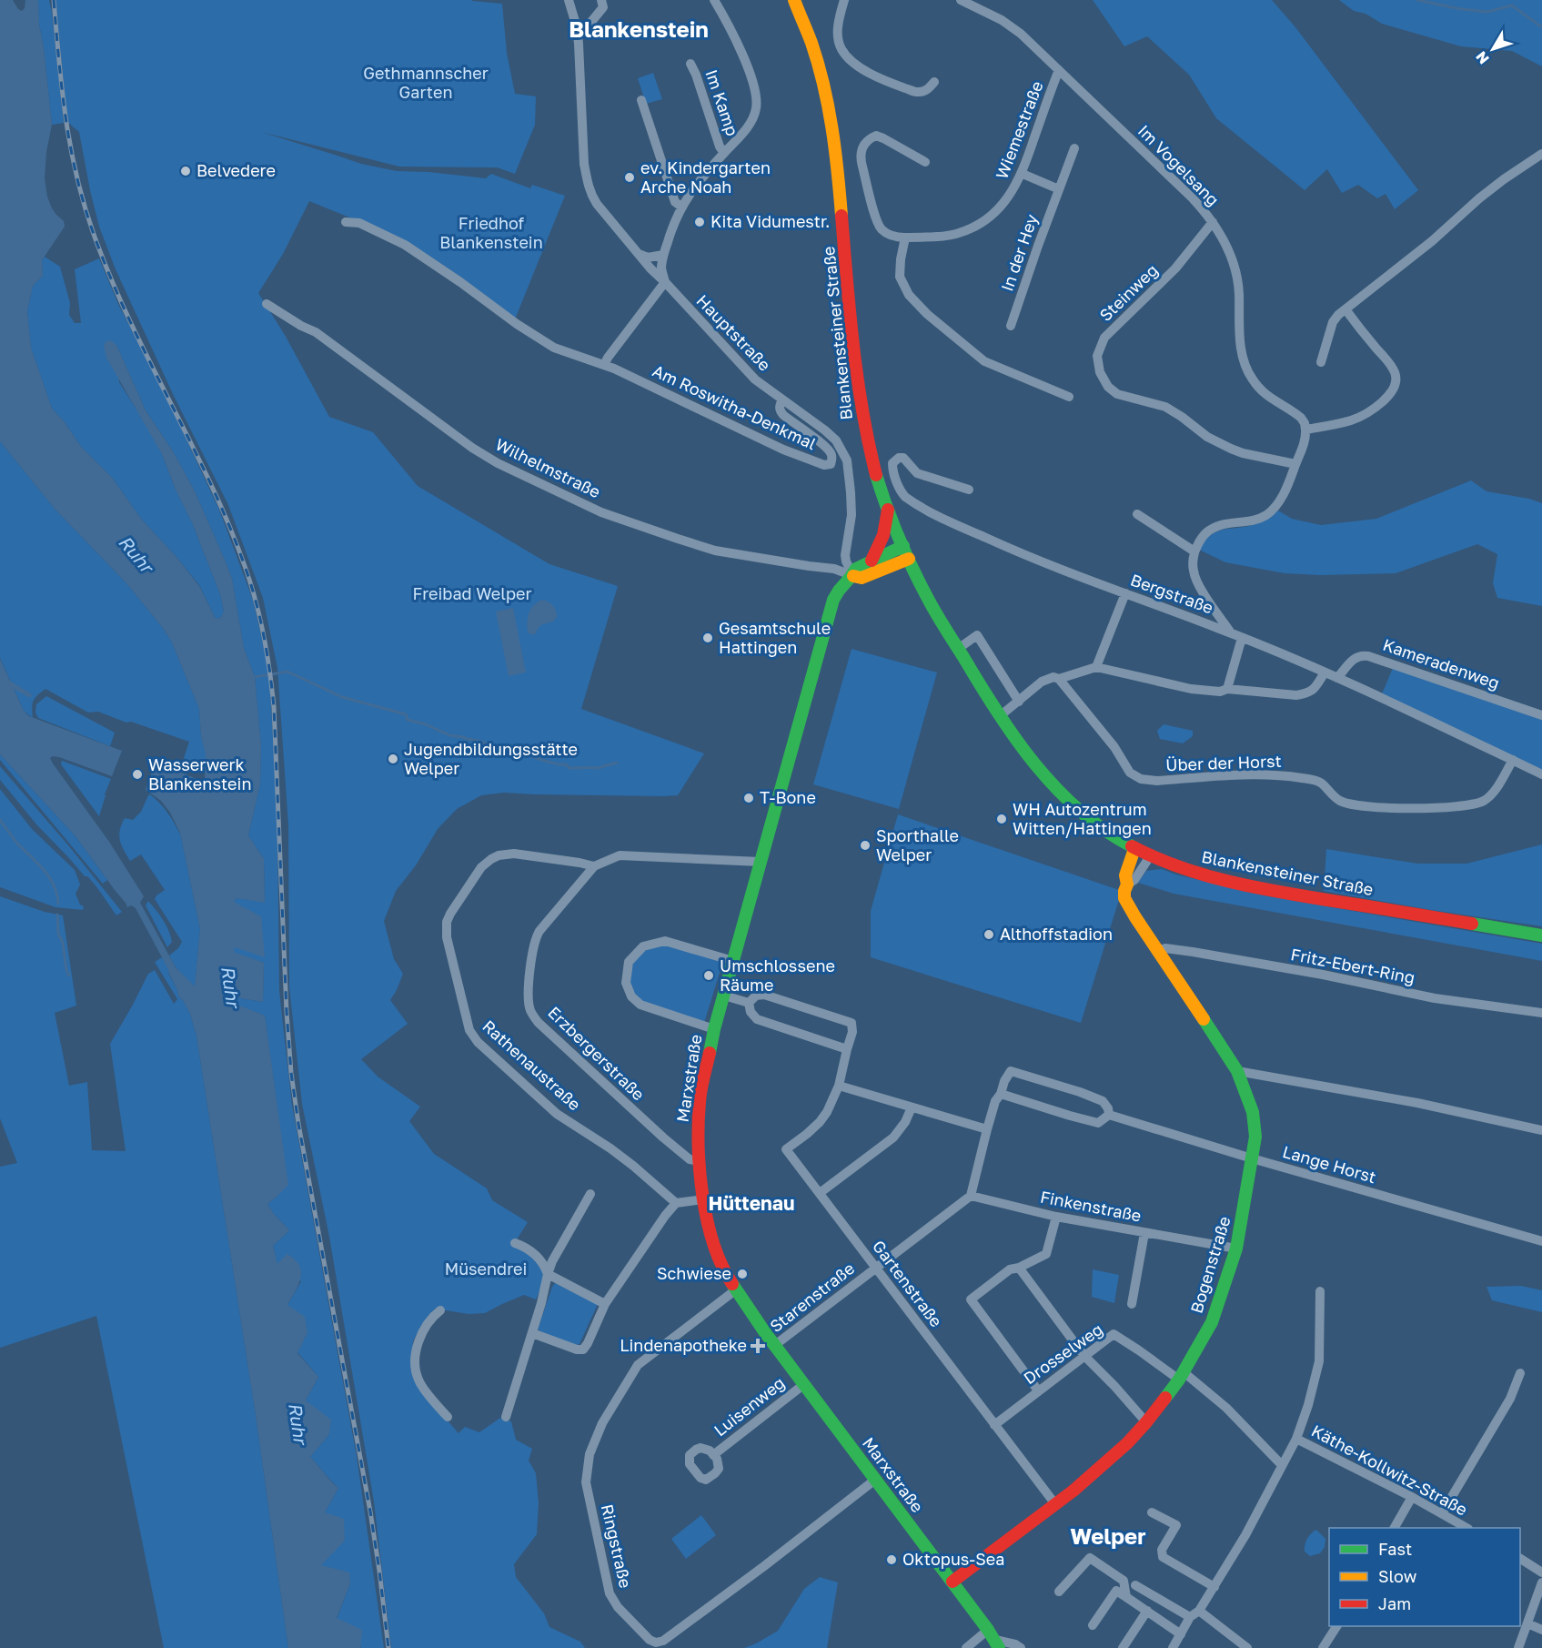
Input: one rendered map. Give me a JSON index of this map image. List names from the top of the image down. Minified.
{"streets":{"street":["Im Kamp","Wiemestraße","Im Vogelsang","In der Hey","Steinweg","Hauptstraße","Blankensteiner Straße","Am Roswitha-Denkmal","Wilhelmstraße","Bergstraße","Kameradenweg","Über der Horst","Fritz-Ebert-Ring","Erzbergerstraße","Rathenaustraße","Marxstraße","Lange Horst","Finkenstraße","Bogenstraße","Gartenstraße","Starenstraße","Drosselweg","Luisenweg","Käthe-Kollwitz-Straße","Ringstraße"]},"crossings":[["Wiemestraße","Im Vogelsang"],["Im Vogelsang","Steinweg"],["Hauptstraße","Am Roswitha-Denkmal"],["Hauptstraße","Wilhelmstraße"],["Hauptstraße","Marxstraße"],["Blankensteiner Straße","Marxstraße"],["Blankensteiner Straße","Bogenstraße"],["Wilhelmstraße","Marxstraße"],["Bergstraße","Kameradenweg"],["Bergstraße","Über der Horst"],["Fritz-Ebert-Ring","Bogenstraße"],["Erzbergerstraße","Rathenaustraße"],["Erzbergerstraße","Marxstraße"],["Marxstraße","Bogenstraße"],["Marxstraße","Starenstraße"],["Marxstraße","Luisenweg"],["Marxstraße","Ringstraße"],["Lange Horst","Bogenstraße"],["Finkenstraße","Bogenstraße"],["Finkenstraße","Starenstraße"],["Bogenstraße","Gartenstraße"],["Bogenstraße","Drosselweg"],["Gartenstraße","Starenstraße"],["Gartenstraße","Drosselweg"]],"districts":["Blankenstein","Hüttenau","Welper"],"water":["Ruhr"],"parks":["Gethmannscher Garten","Friedhof Blankenstein","Freibad Welper","Müsendrei"],"places":{"other":["Belvedere","ev. Kindergarten Arche Noah","Kita Vidumestr.","Gesamtschule Hattingen","Jugendbildungsstätte Welper","Wasserwerk Blankenstein","T-Bone","WH Autozentrum Witten/Hattingen","Sporthalle Welper","Althoffstadion","Umschlossene Räume","Schwiese","Oktopus-Sea"],"health":["Lindenapotheke"]},"legend":["Fast","Slow","Jam"],"north":"bottom left"}
